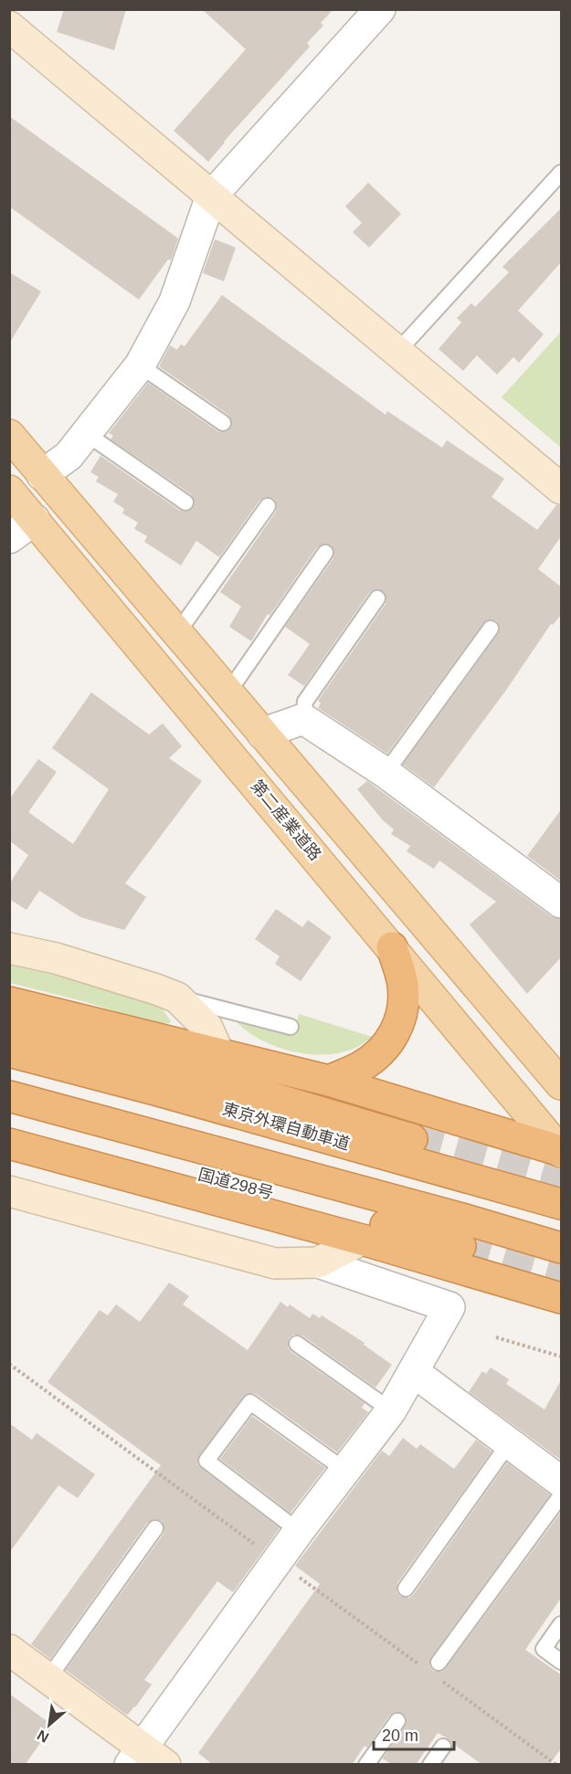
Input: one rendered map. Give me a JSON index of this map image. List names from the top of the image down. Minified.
{"streets":{"highway":["東京外環自動車道","国道298号"],"main road":["第二産業道路"]},"scale_bar":"20 m","north":"bottom left"}
